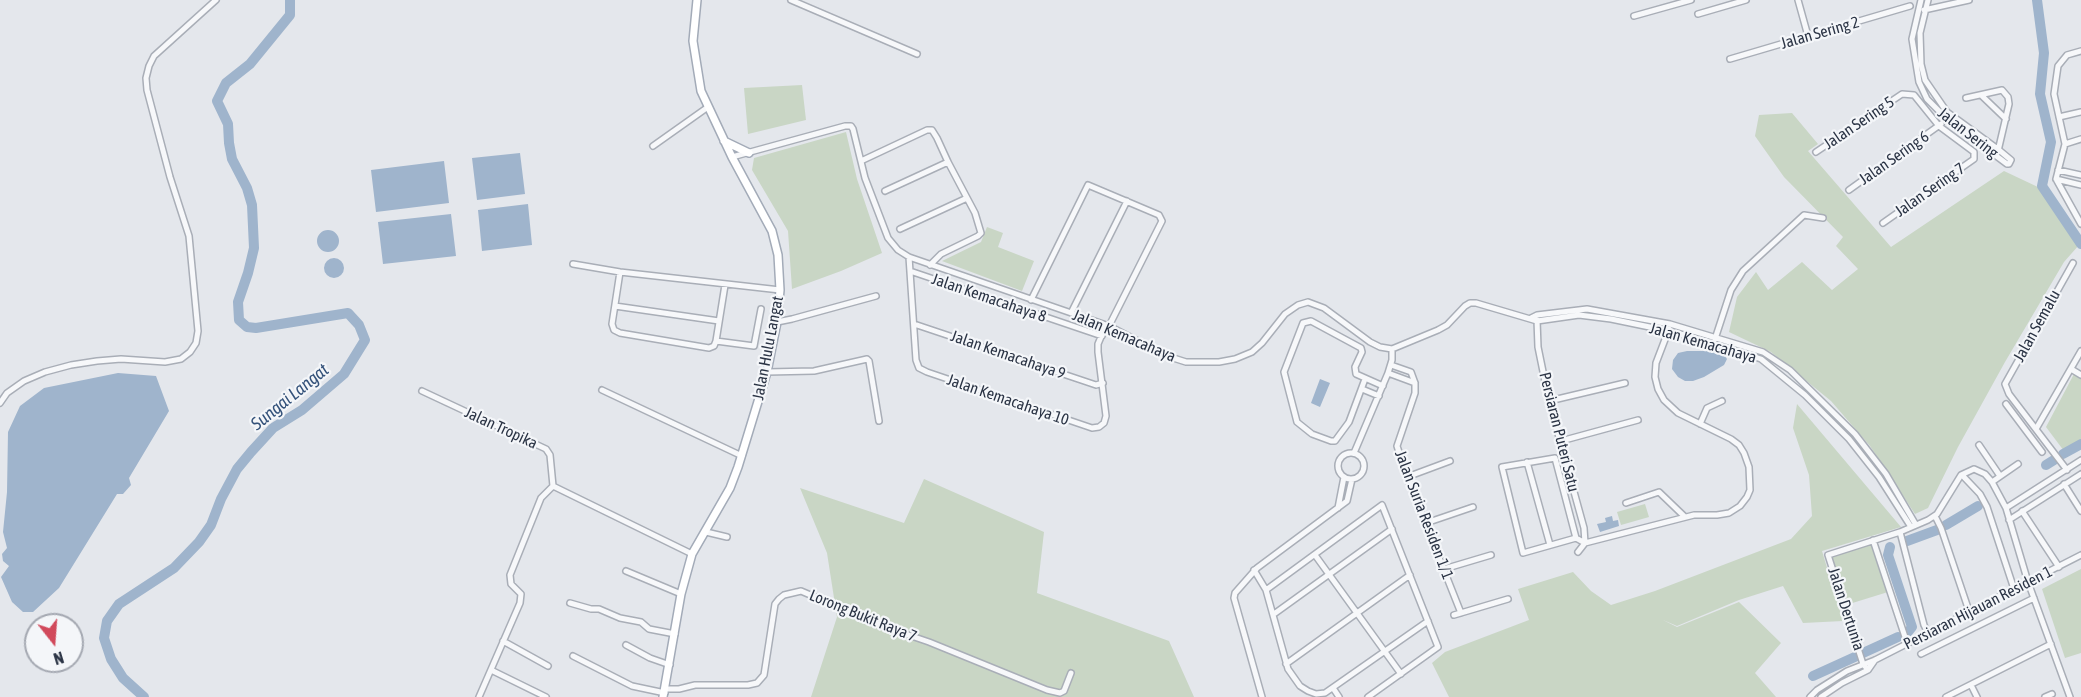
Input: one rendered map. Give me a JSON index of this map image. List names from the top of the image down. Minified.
{"streets":{"main road":["Jalan Hulu Langat"],"street":["Jalan Sering 2","Jalan Sering 5","Jalan Sering","Jalan Sering 6","Jalan Sering 7","Jalan Kemacahaya 8","Jalan Semalu","Jalan Kemacahaya","Jalan Kemacahaya 9","Jalan Kemacahaya 10","Jalan Tropika","Persiaran Puteri Satu","Jalan Suria Residen 1/1","Persiaran Hijauan Residen 1","Jalan Dertunia","Lorong Bukit Raya 7"]},"crossings":[["Jalan Sering 5","Jalan Sering 6"],["Jalan Sering 5","Jalan Sering 7"],["Jalan Sering","Jalan Sering 6"],["Jalan Sering 6","Jalan Sering 7"],["Jalan Kemacahaya","Jalan Hulu Langat"],["Jalan Kemacahaya","Persiaran Puteri Satu"],["Jalan Hulu Langat","Lorong Bukit Raya 7"],["Jalan Kemacahaya 9","Jalan Kemacahaya 10"],["Persiaran Hijauan Residen 1","Jalan Dertunia"]],"water":["Sungai Langat"],"north":"bottom"}
